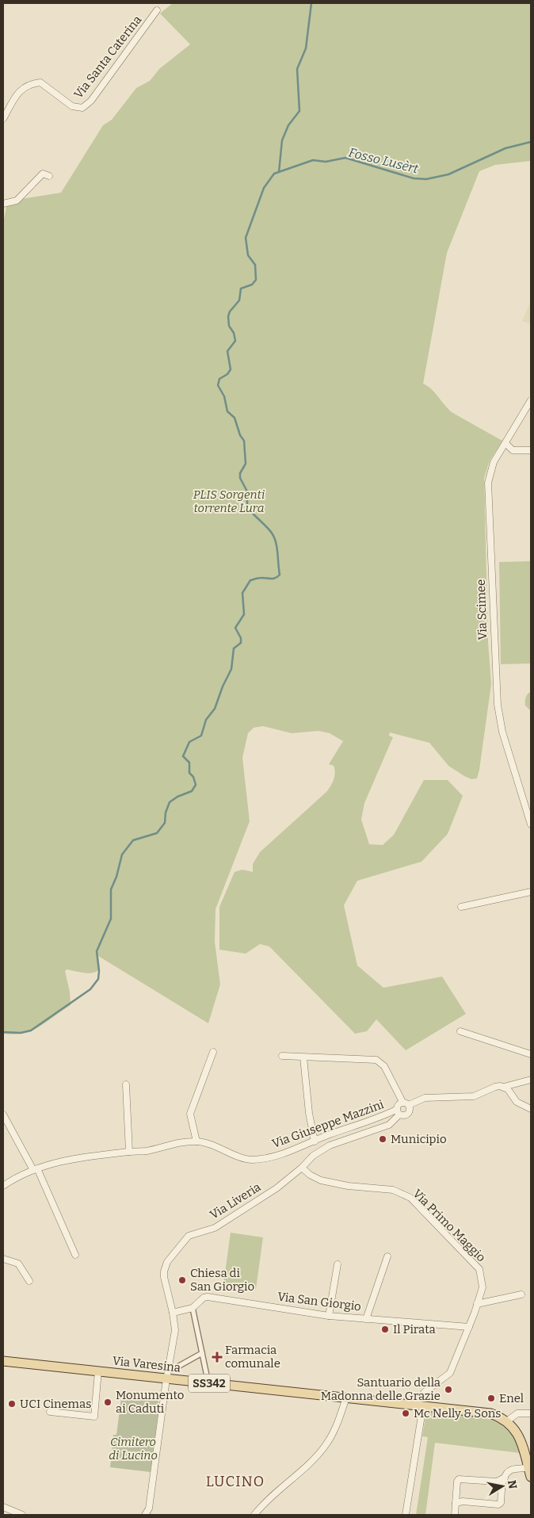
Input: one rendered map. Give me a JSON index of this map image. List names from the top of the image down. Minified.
{"streets":{"main road":["Via Varesina","SS342"],"street":["Via Santa Caterina","Via Scimee","Via Giuseppe Mazzini","Via Liveria","Via Primo Maggio","Via San Giorgio"]},"crossings":[["Via Giuseppe Mazzini","Via Liveria"],["Via Liveria","Via Primo Maggio"],["Via Liveria","Via San Giorgio"],["Via Liveria","Via Varesina"],["Via Primo Maggio","Via San Giorgio"],["Via Primo Maggio","Via Varesina"]],"districts":["LUCINO"],"water":["Fosso Lusèrt"],"parks":["PLIS Sorgenti torrente Lura","Cimitero di Lucino"],"places":{"other":["Municipio","Chiesa di San Giorgio","Il Pirata","Santuario della Madonna delle Grazie","Enel","Monumento ai Caduti","UCI Cinemas","Mc Nelly & Sons"],"health":["Farmacia comunale"]},"north":"right"}
